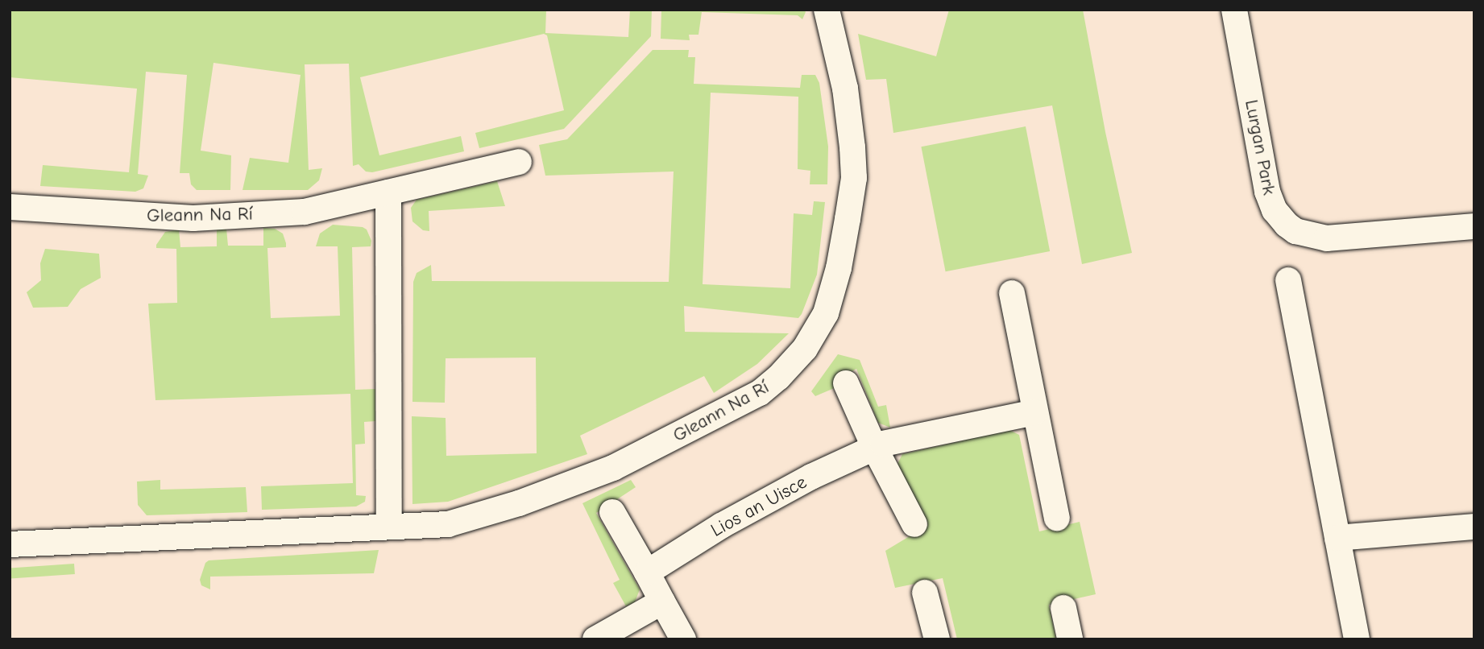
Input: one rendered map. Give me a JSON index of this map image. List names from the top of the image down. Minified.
{"streets":{"street":["Lurgan Park","Gleann Na Rí","Lios an Uisce"]}}
